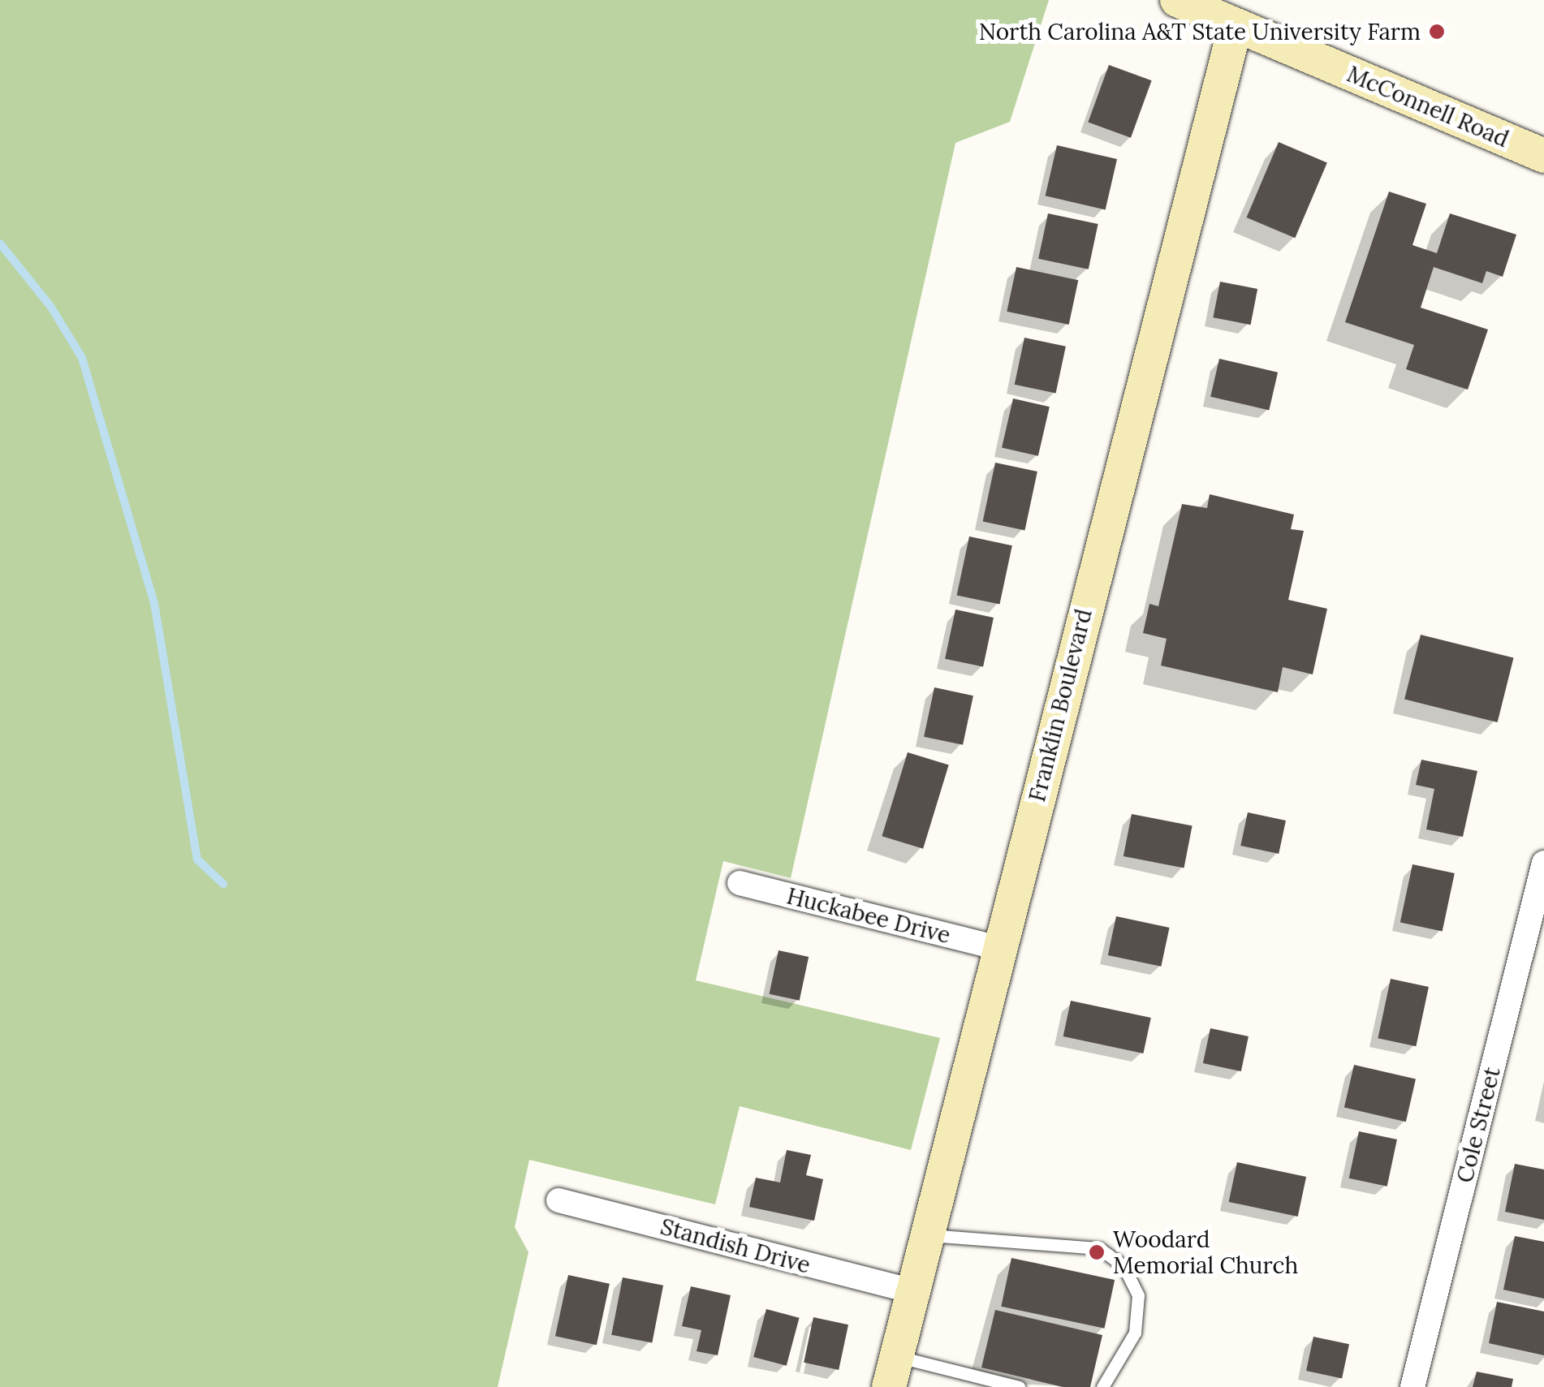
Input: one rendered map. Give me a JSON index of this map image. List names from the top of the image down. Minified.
{"streets":{"street":["McConnell Road","Franklin Boulevard","Huckabee Drive","Cole Street","Standish Drive"]},"crossings":[["McConnell Road","Franklin Boulevard"],["Franklin Boulevard","Huckabee Drive"],["Franklin Boulevard","Standish Drive"]],"places":["North Carolina A&T State University Farm","Woodard Memorial Church"]}
